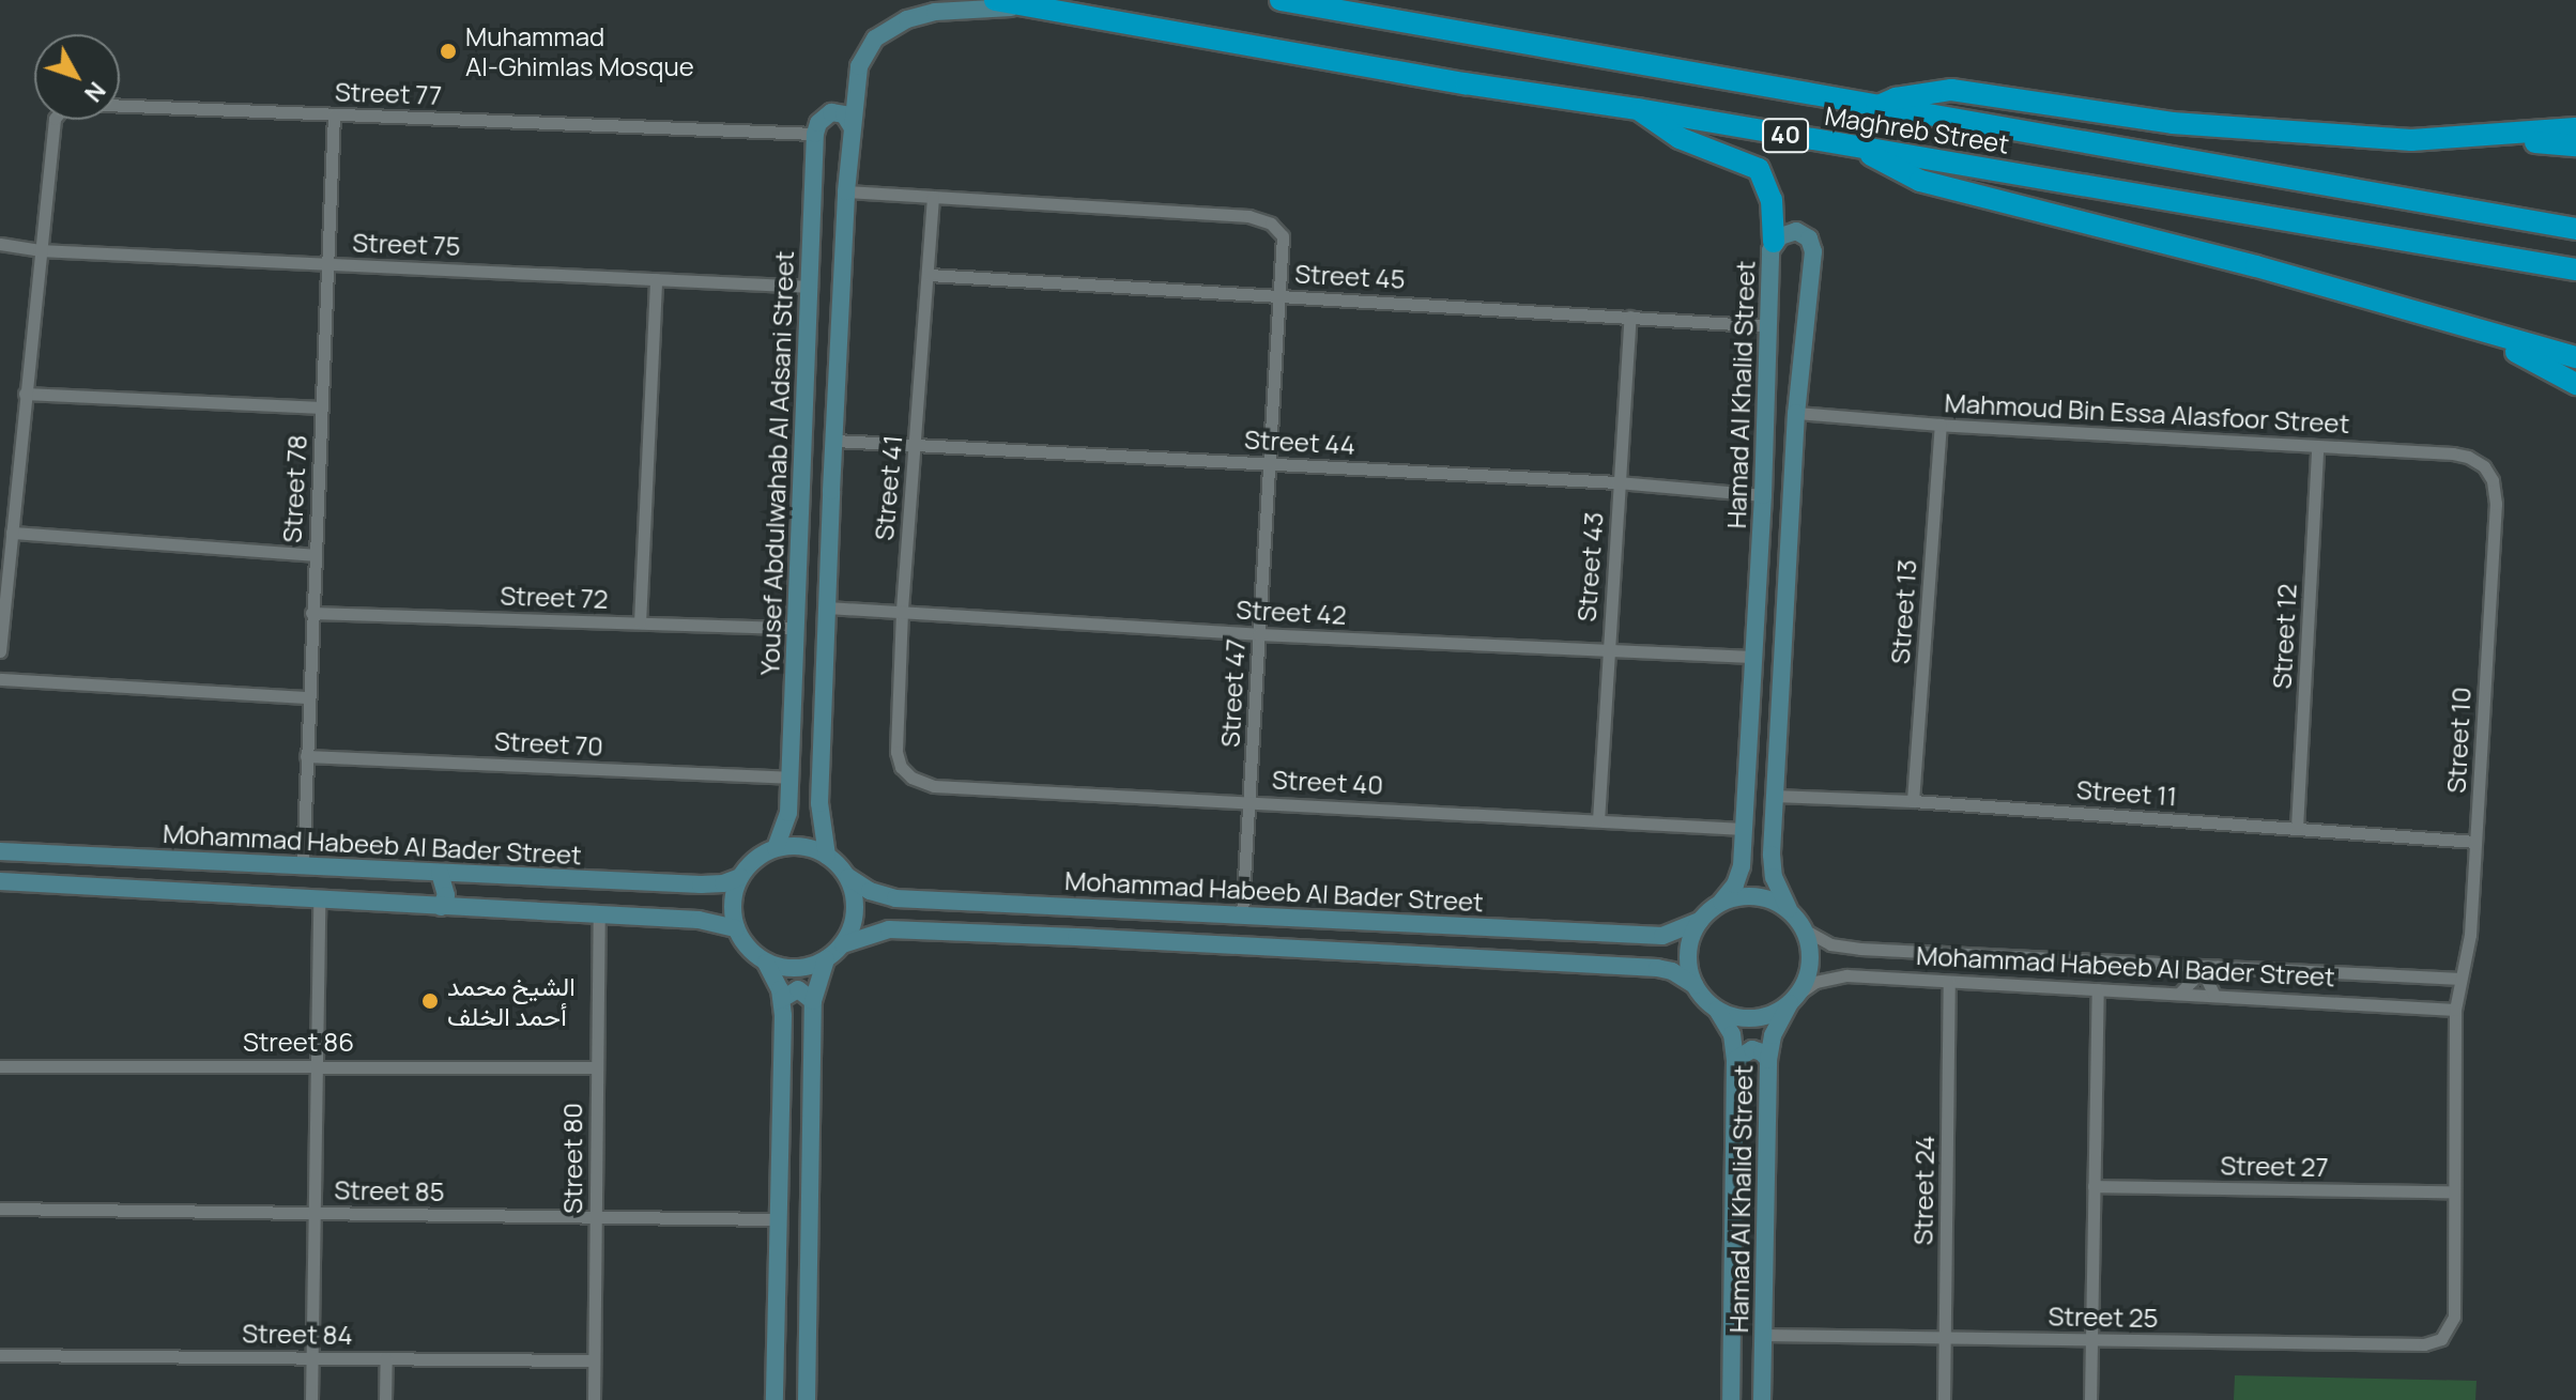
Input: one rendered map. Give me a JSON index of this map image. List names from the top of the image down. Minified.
{"streets":{"highway":["Maghreb Street","40"],"street":["Street 77","Street 75","Street 45","Hamad Al Khalid Street","Mahmoud Bin Essa Alasfoor Street","Street 44","Yousef Abdulwahab Al Adsani Street","Street 41","Street 78","Street 43","Street 72","Street 42","Street 13","Street 12","Street 47","Street 10","Street 70","Street 40","Street 11","Mohammad Habeeb Al Bader Street","Street 86","Street 80","Street 27","Street 85","Street 24","Street 25","Street 84"]},"crossings":[["Street 77","Street 75"],["Street 77","Yousef Abdulwahab Al Adsani Street"],["Street 77","Street 78"],["Street 75","Yousef Abdulwahab Al Adsani Street"],["Street 75","Street 78"],["Street 45","Hamad Al Khalid Street"],["Street 45","Street 41"],["Street 45","Street 43"],["Street 45","Street 47"],["Hamad Al Khalid Street","Mahmoud Bin Essa Alasfoor Street"],["Hamad Al Khalid Street","Street 44"],["Hamad Al Khalid Street","Street 42"],["Hamad Al Khalid Street","Street 40"],["Hamad Al Khalid Street","Street 11"],["Hamad Al Khalid Street","Mohammad Habeeb Al Bader Street"],["Hamad Al Khalid Street","Street 25"],["Mahmoud Bin Essa Alasfoor Street","Street 13"],["Mahmoud Bin Essa Alasfoor Street","Street 12"],["Mahmoud Bin Essa Alasfoor Street","Street 10"],["Street 44","Street 41"],["Street 44","Street 43"],["Street 44","Street 47"],["Yousef Abdulwahab Al Adsani Street","Street 72"],["Yousef Abdulwahab Al Adsani Street","Street 70"],["Yousef Abdulwahab Al Adsani Street","Mohammad Habeeb Al Bader Street"],["Street 41","Street 42"],["Street 41","Street 47"],["Street 41","Street 40"],["Street 78","Street 72"],["Street 78","Street 70"],["Street 78","Mohammad Habeeb Al Bader Street"],["Street 43","Street 42"],["Street 43","Street 40"],["Street 42","Street 47"],["Street 13","Street 11"],["Street 12","Street 11"],["Street 47","Street 40"],["Street 47","Mohammad Habeeb Al Bader Street"],["Street 10","Street 11"],["Street 10","Mohammad Habeeb Al Bader Street"],["Street 10","Street 27"],["Street 10","Street 25"],["Mohammad Habeeb Al Bader Street","Street 24"],["Street 86","Street 80"],["Street 80","Street 85"],["Street 80","Street 84"],["Street 24","Street 25"]],"places":["Muhammad Al-Ghimlas Mosque","الشيخ محمد أحمد الخلف"],"north":"bottom right"}
